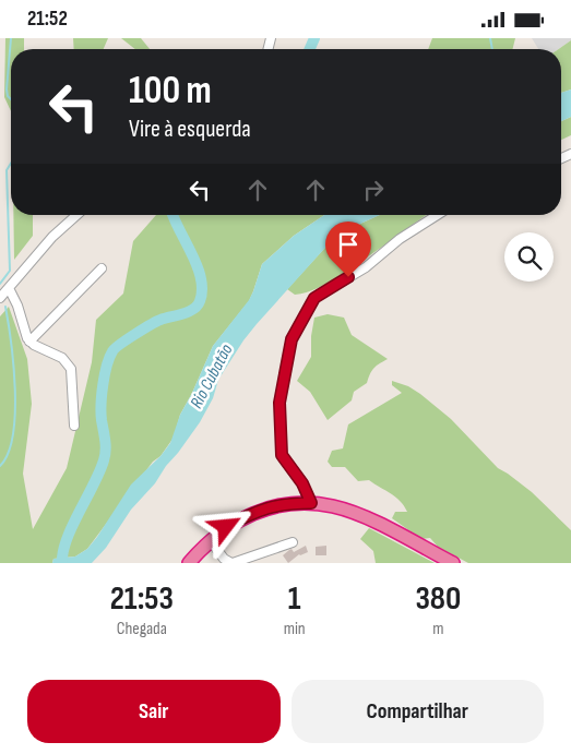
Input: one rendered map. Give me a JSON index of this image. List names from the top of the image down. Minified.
{"water":["Rio Cubatão"],"page":{"status":"21:52","turn":["100 m","Vire à esquerda"],"eta":["21:53","Chegada","1","min","380","m"],"buttons":["Sair","Compartilhar"]}}
